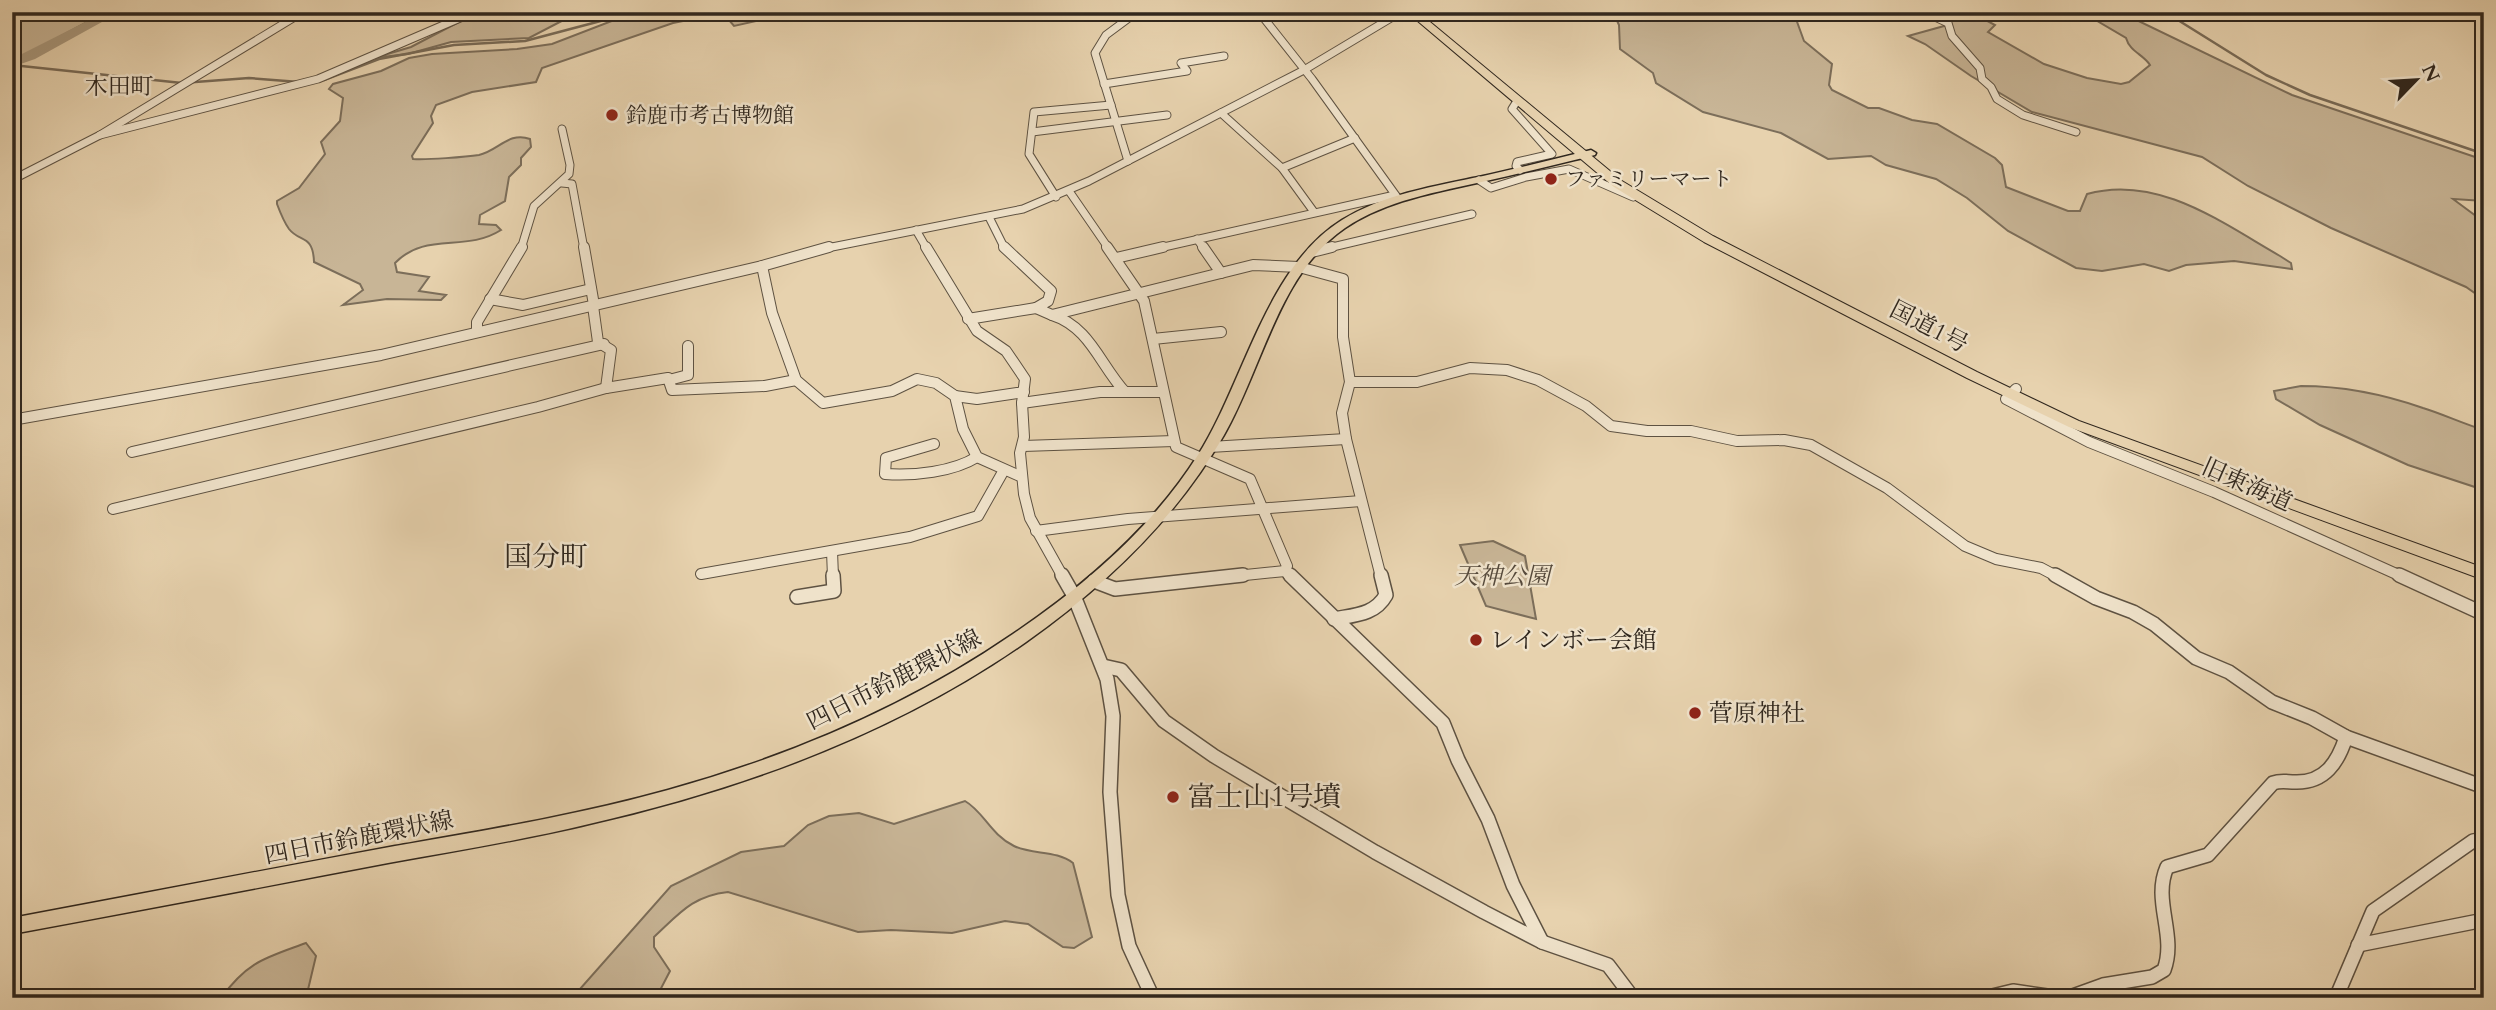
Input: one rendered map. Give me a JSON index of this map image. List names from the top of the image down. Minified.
{"streets":{"highway":["国道1号"],"main road":["四日市鈴鹿環状線"],"street":["旧東海道"]},"crossings":[["国道1号","旧東海道"],["国道1号","四日市鈴鹿環状線"]],"districts":["木田町","国分町"],"parks":["天神公園"],"places":["鈴鹿市考古博物館","ファミリーマート","レインボー会館","菅原神社","富士山1号墳"],"north":"top right"}
